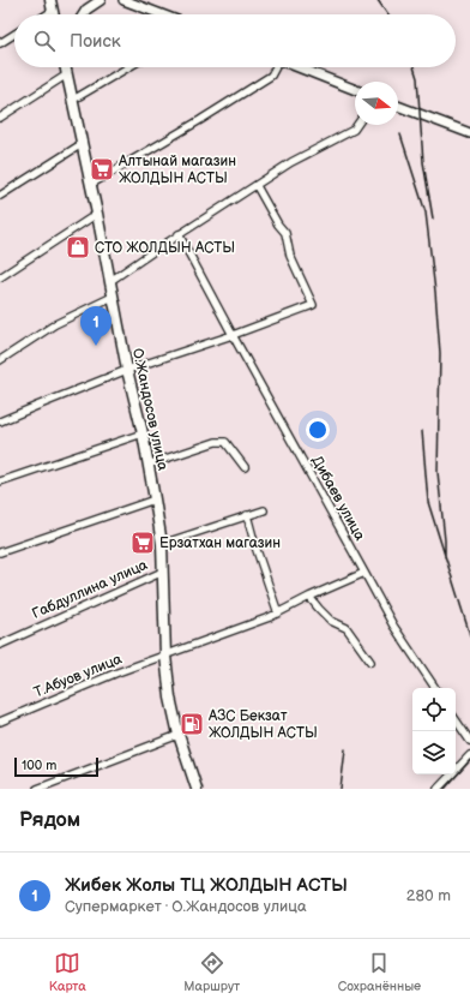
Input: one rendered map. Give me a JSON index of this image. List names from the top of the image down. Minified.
{"streets":{"main road":["О.Жандосов улица"],"street":["Дибаев улица","Габдуллина улица","Т.Абуов улица"]},"crossings":[["О.Жандосов улица","Габдуллина улица"],["О.Жандосов улица","Т.Абуов улица"]],"places":{"supermarket":["Алтынай магазин ЖОЛДЫН АСТЫ","Ерзатхан магазин"],"shop":["СТО ЖОЛДЫН АСТЫ"],"fuel station":["АЗС Бекзат ЖОЛДЫН АСТЫ"]},"scale_bar":"100 m","north":"right","page":{"search":"Поиск","pins":"1","scale":"100 m","heading":"Рядом","list":[{"mark":"1","name":"Жибек Жолы ТЦ ЖОЛДЫН АСТЫ","note":"Супермаркет · О.Жандосов улица","value":"280 m"}],"nav":["Карта","Маршрут","Сохранённые"]}}
